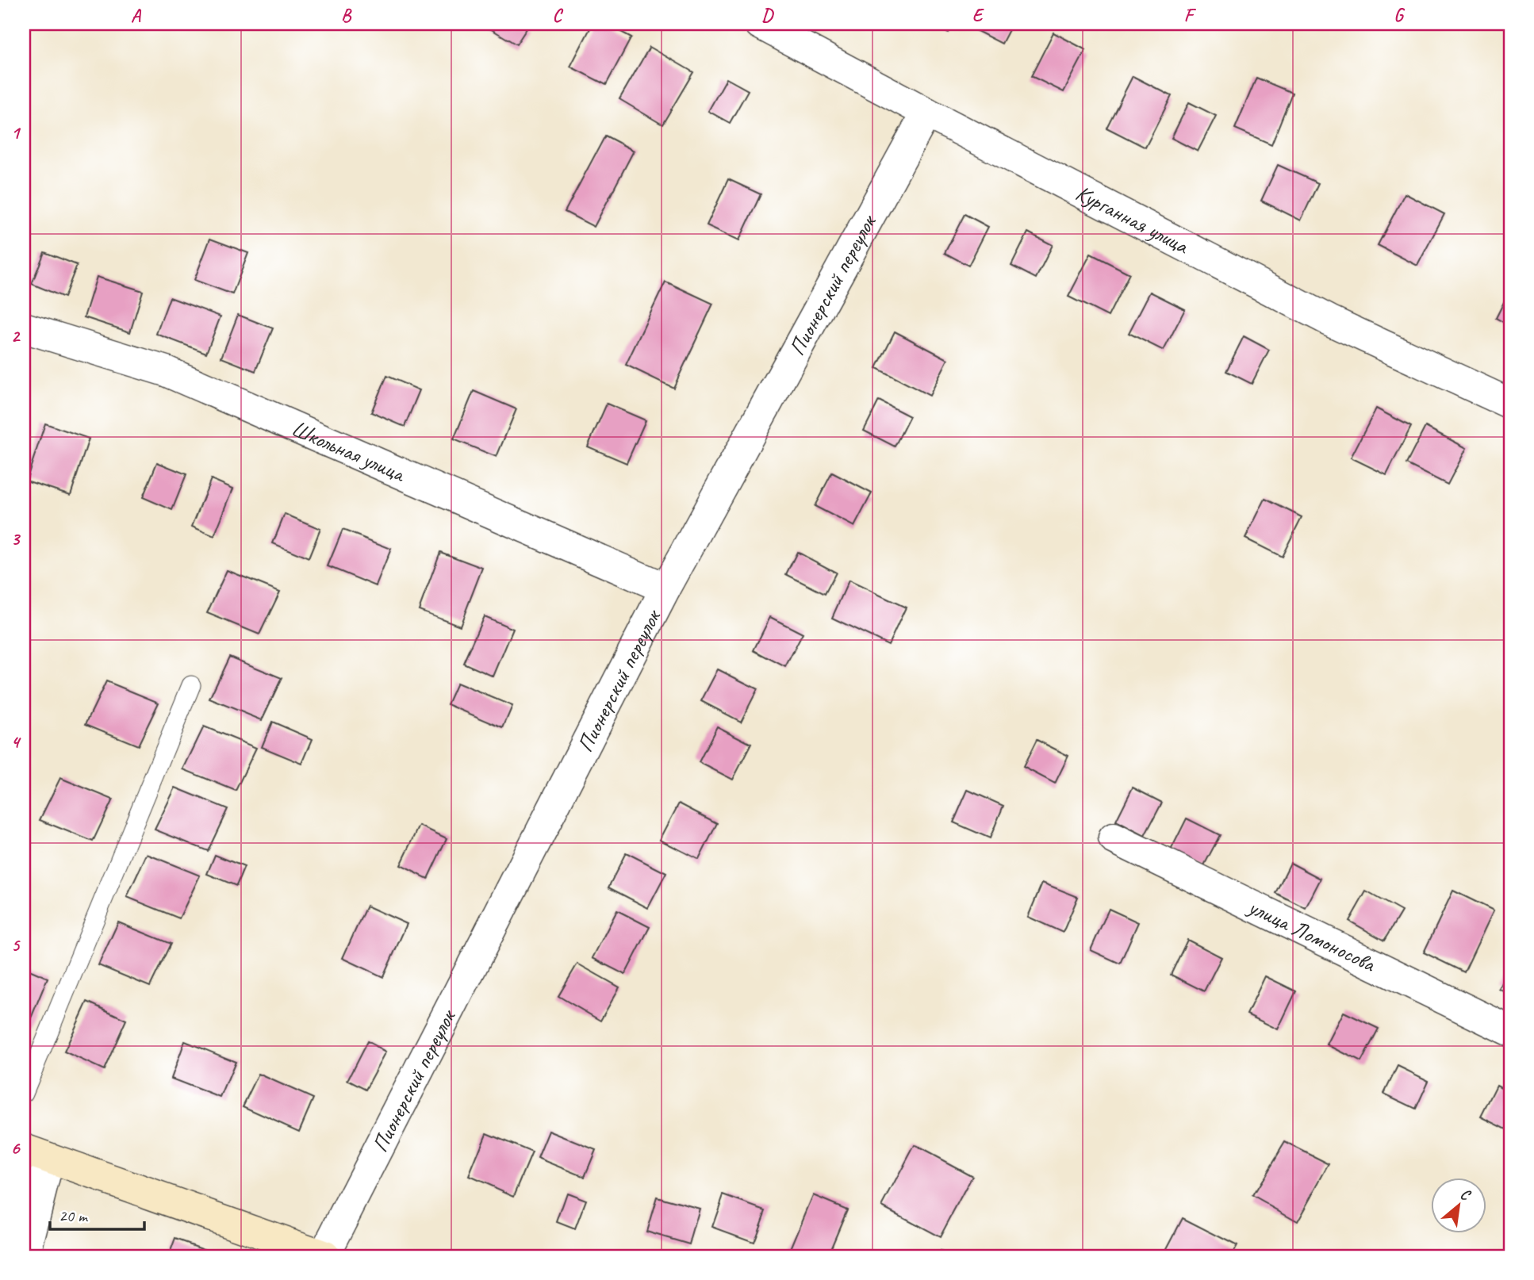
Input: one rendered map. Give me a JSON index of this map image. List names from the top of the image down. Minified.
{"streets":{"street":["Курганная улица","Пионерский переулок","Школьная улица","улица Ломоносова"]},"crossings":[["Курганная улица","Пионерский переулок"],["Пионерский переулок","Школьная улица"]],"scale_bar":"20 m","north":"top right","grid":{"columns":["A","B","C","D","E","F","G"],"rows":["1","2","3","4","5","6"]}}
